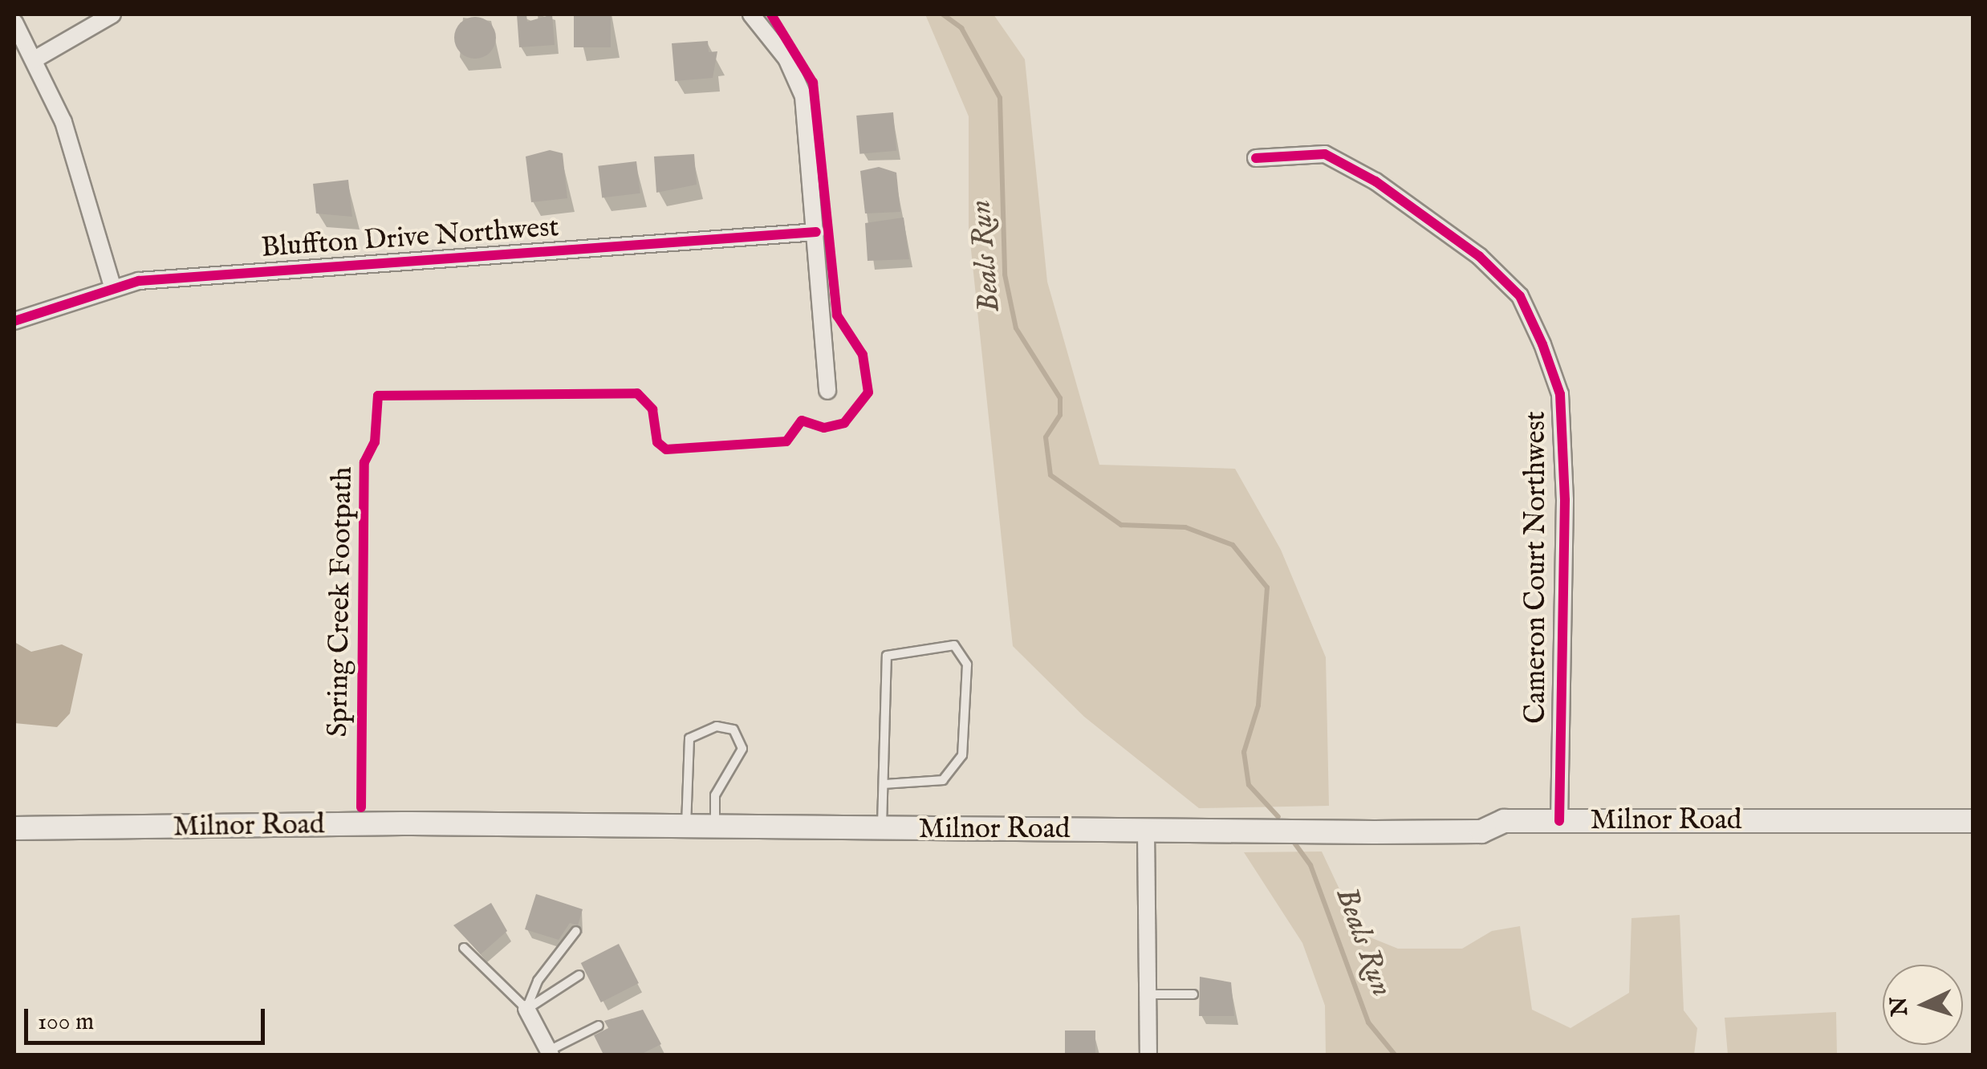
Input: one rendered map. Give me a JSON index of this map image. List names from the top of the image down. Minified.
{"streets":{"main road":["Milnor Road"],"street":["Bluffton Drive Northwest","Cameron Court Northwest"],"cycle path":["Spring Creek Footpath"]},"crossings":[["Cameron Court Northwest","Milnor Road"]],"water":["Beals Run"],"scale_bar":"100 m","north":"left"}
